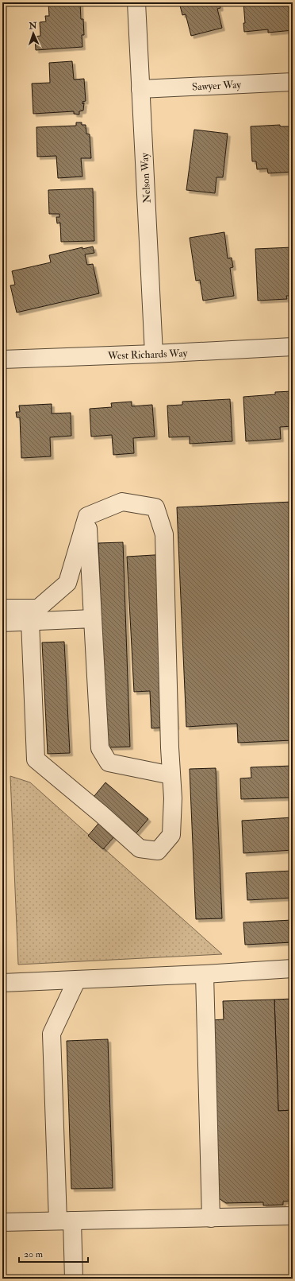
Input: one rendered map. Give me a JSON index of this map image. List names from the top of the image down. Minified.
{"streets":{"street":["Sawyer Way","Nelson Way","West Richards Way"]},"crossings":[["Sawyer Way","Nelson Way"],["Nelson Way","West Richards Way"]],"scale_bar":"20 m","north":"top"}
